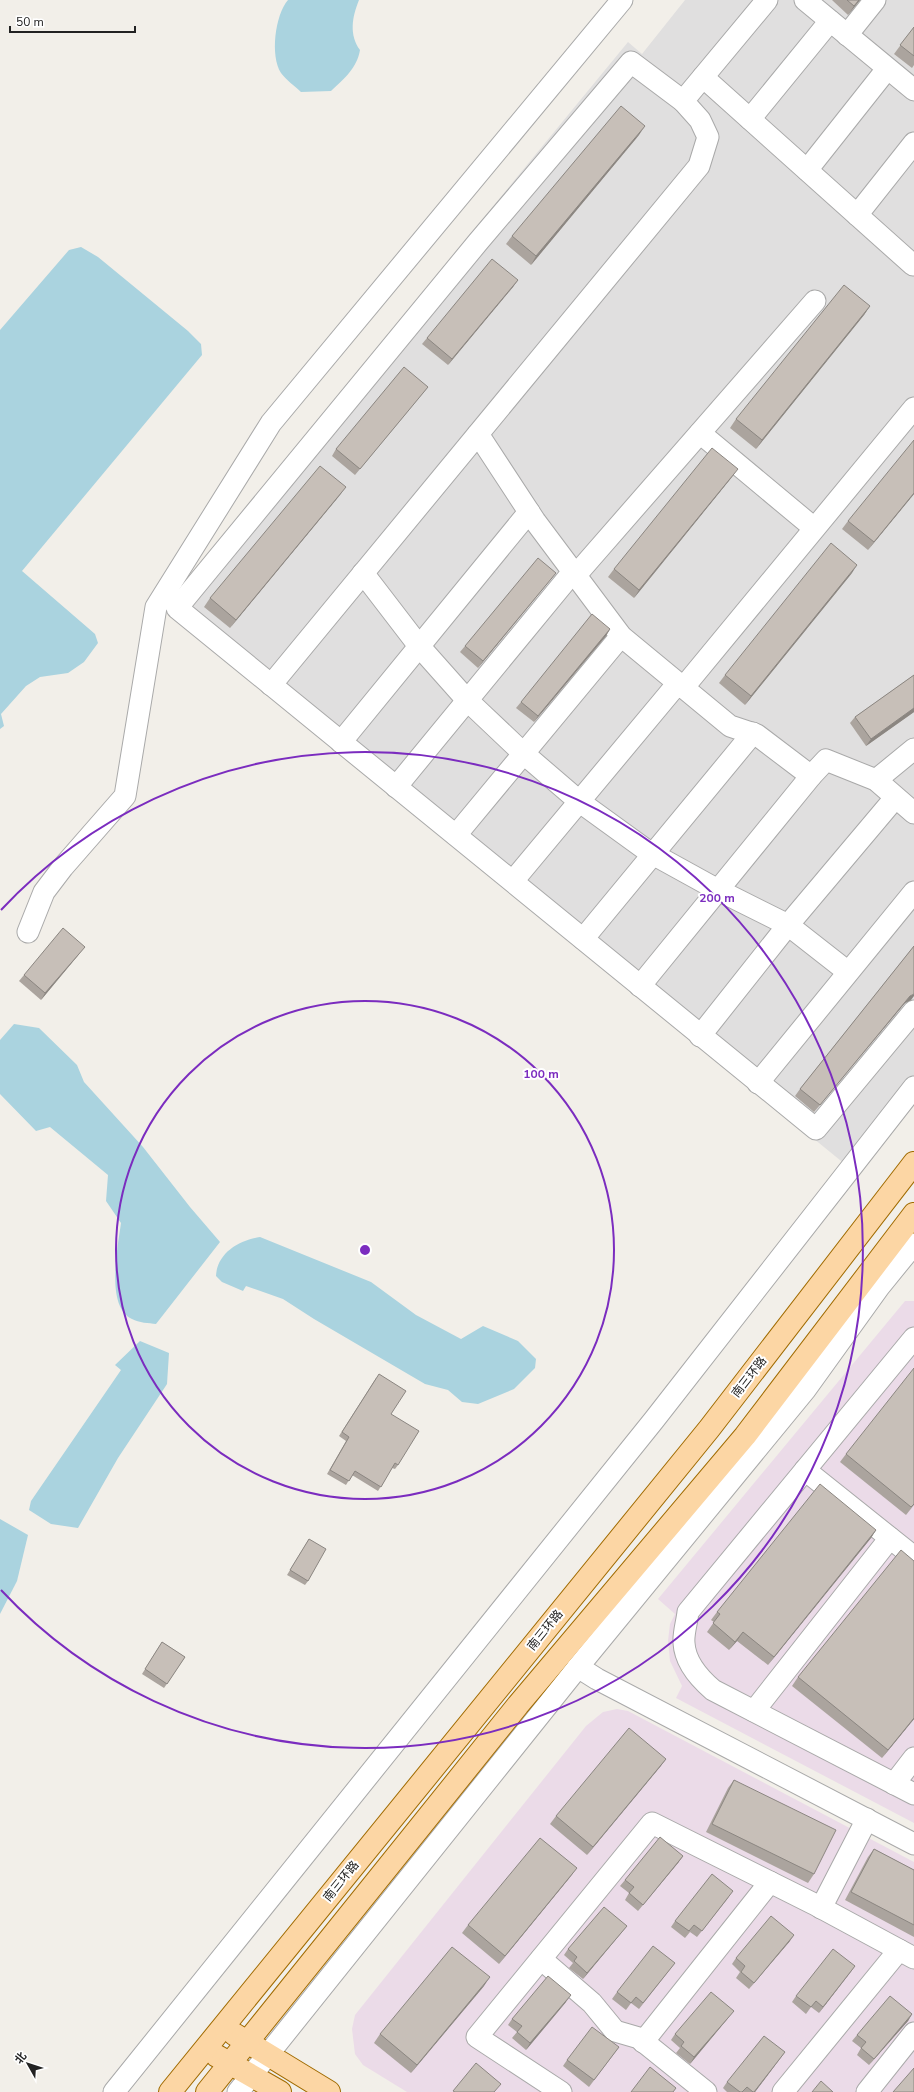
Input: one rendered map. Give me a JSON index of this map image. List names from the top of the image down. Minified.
{"streets":{"main road":["南三环路"]},"scale_bar":"50 m","north":"top left","rings":["200 m","100 m"]}
